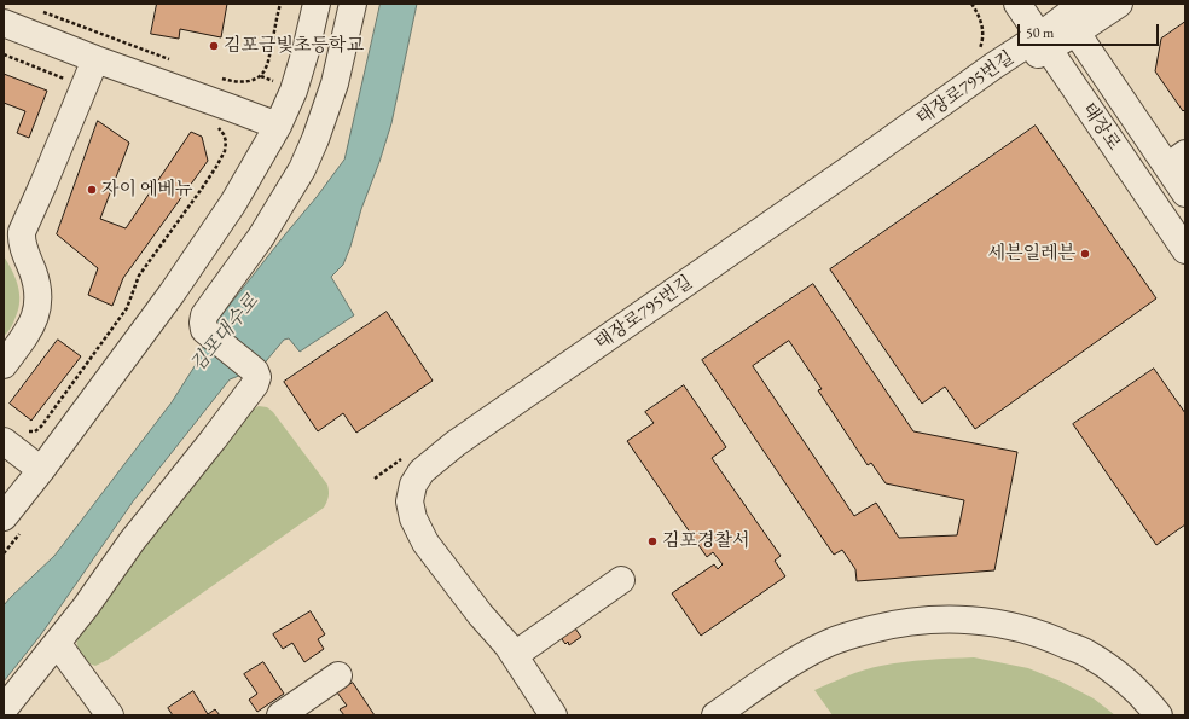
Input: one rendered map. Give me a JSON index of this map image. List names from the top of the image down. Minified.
{"streets":{"street":["태장로795번길","태장로"]},"crossings":[["태장로795번길","태장로"]],"water":["김포대수로"],"places":["김포금빛초등학교","자이 에베뉴","세븐일레븐","김포경찰서"],"scale_bar":"50 m"}
